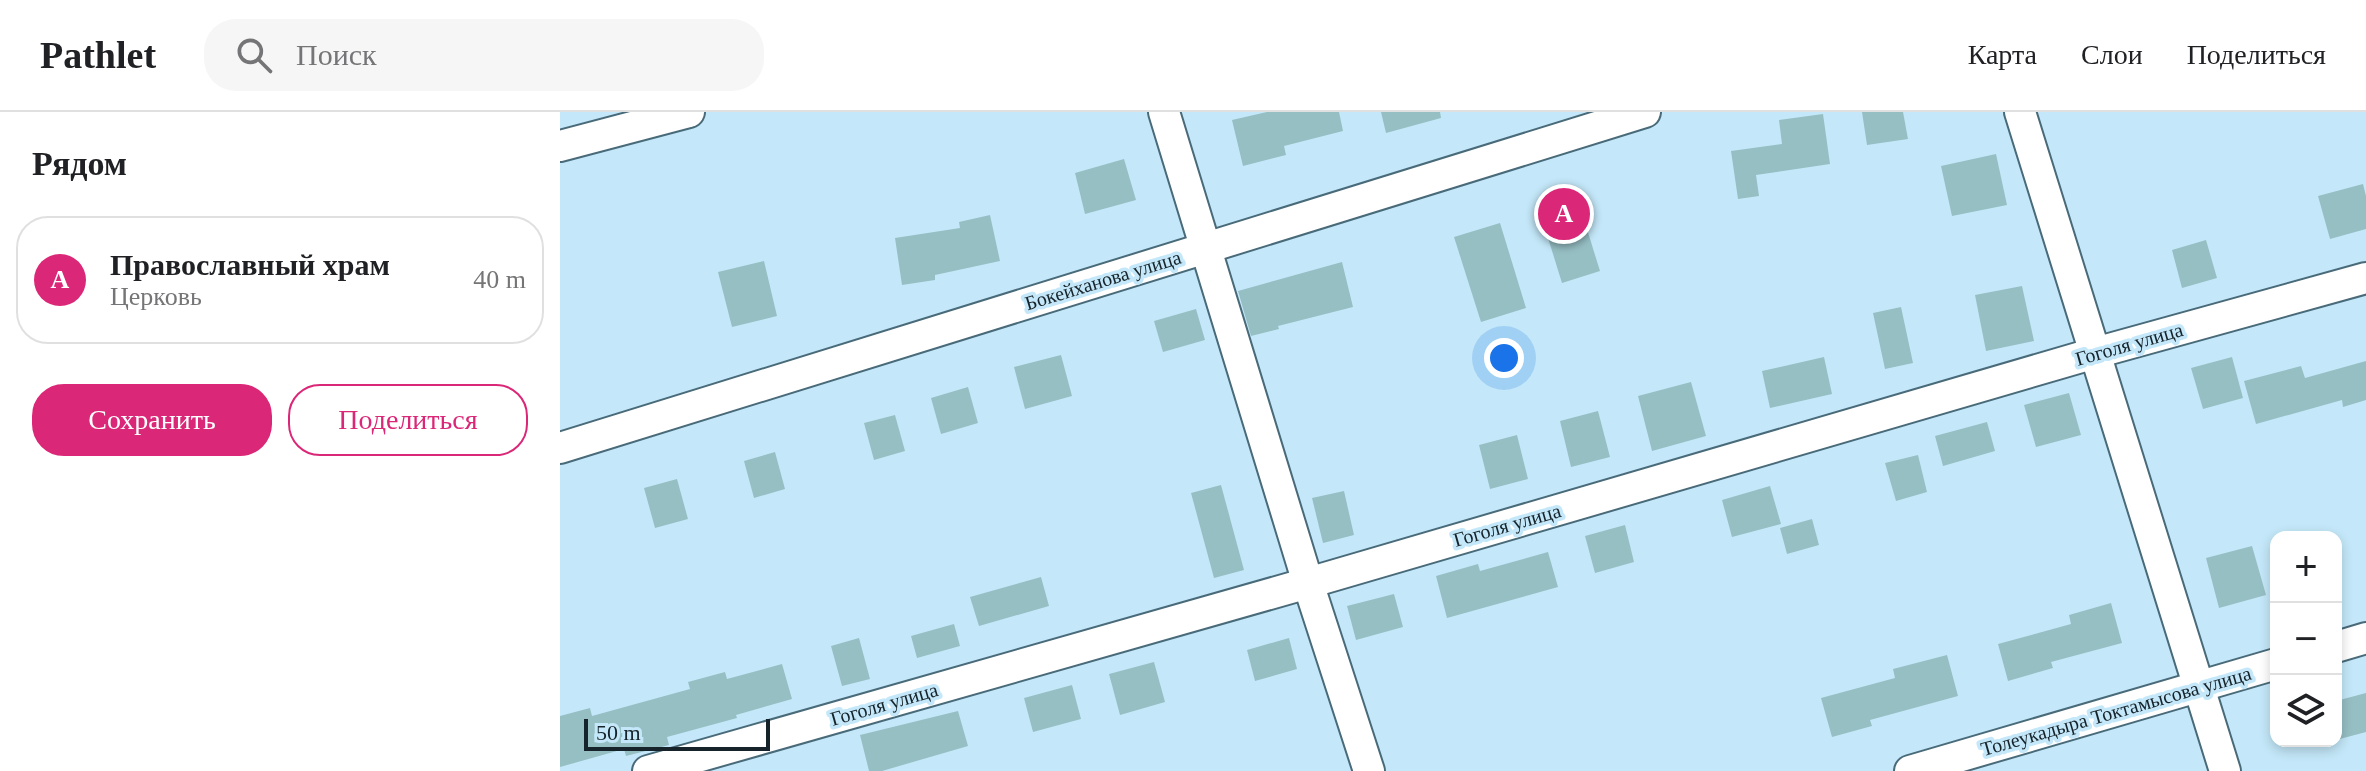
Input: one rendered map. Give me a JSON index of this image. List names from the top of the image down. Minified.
{"streets":{"street":["Бокейханова улица","Гоголя улица","Толеукадыра Токтамысова улица"]},"scale_bar":"50 m","page":{"header":"Pathlet","search":"Поиск","nav":["Карта","Слои","Поделиться"],"heading":"Рядом","pins":"A","list":[{"mark":"A","name":"Православный храм","note":"Церковь","value":"40 m"}],"buttons":["Сохранить","Поделиться"],"map_buttons":["+","−"],"scale":"50 m"}}
